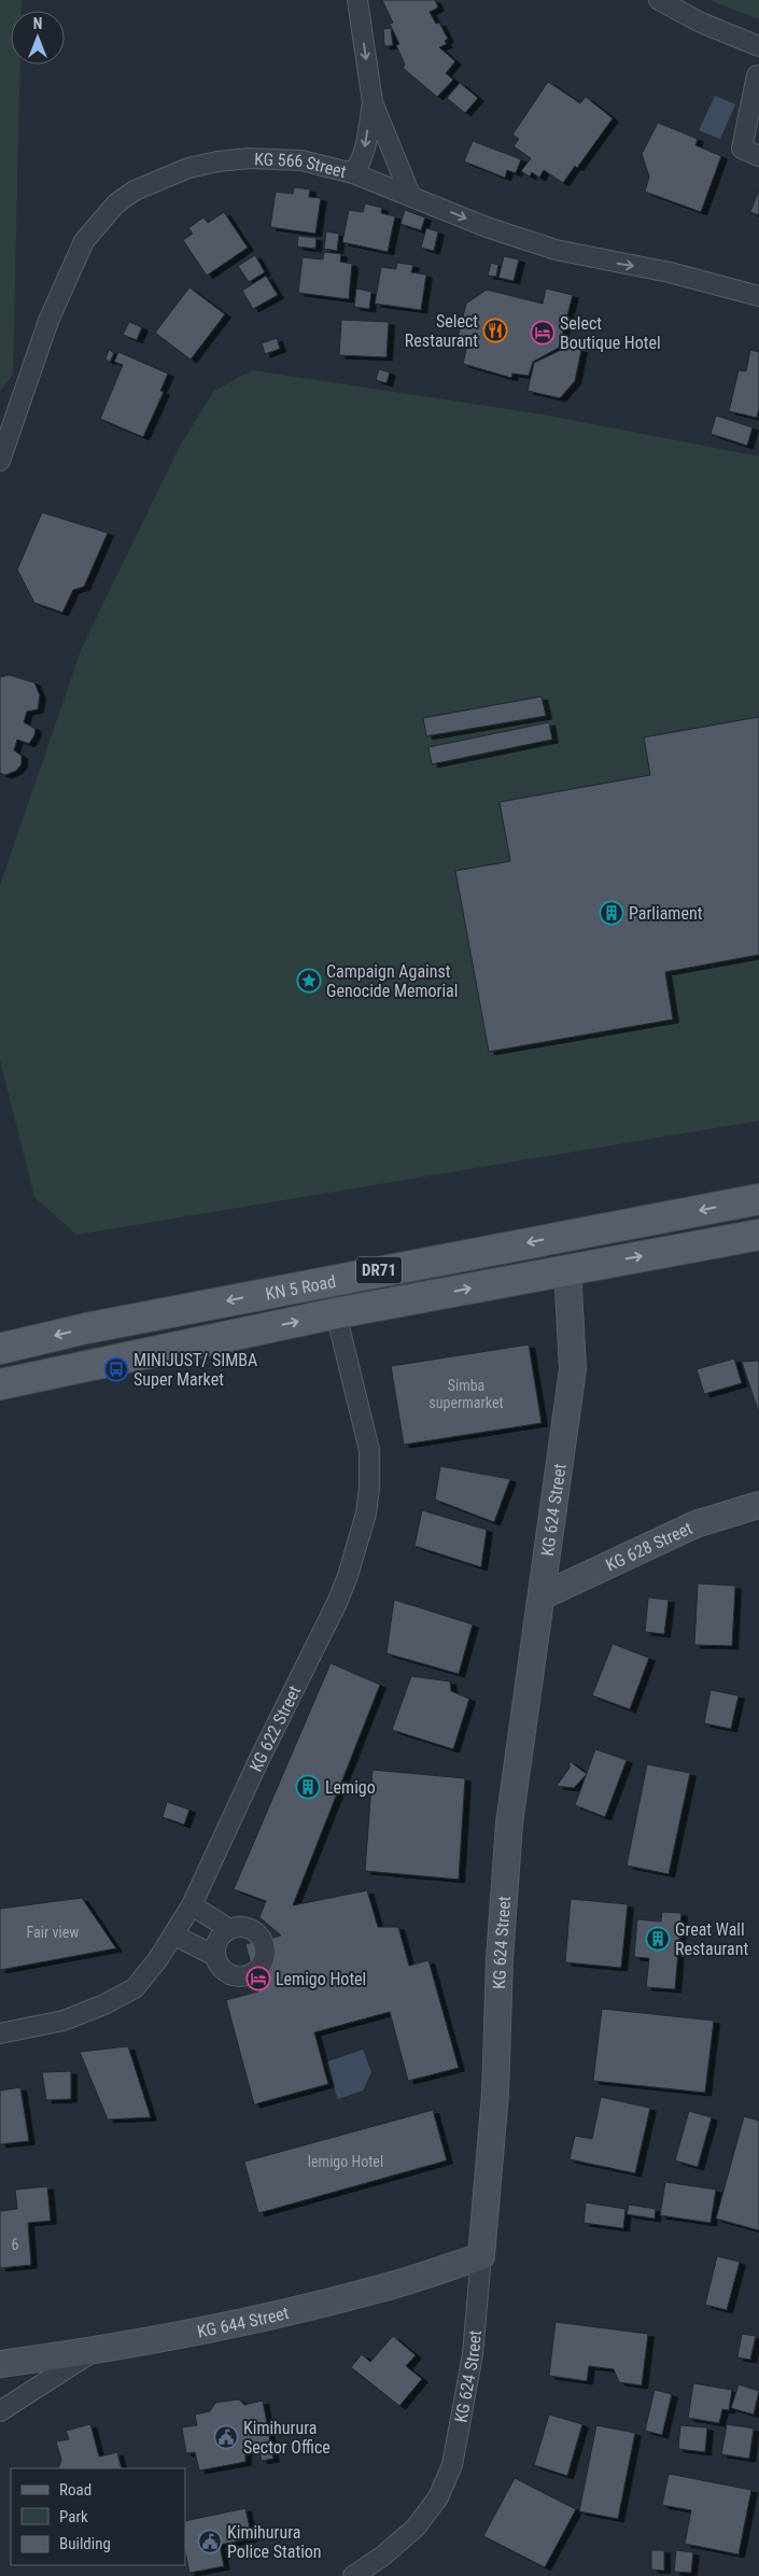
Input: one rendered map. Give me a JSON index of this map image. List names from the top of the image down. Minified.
{"streets":{"main road":["DR71","KN 5 Road","KG 624 Street","KG 628 Street","KG 644 Street"],"street":["KG 566 Street","KG 622 Street"]},"crossings":[["KN 5 Road","KG 624 Street"],["KN 5 Road","KG 622 Street"],["KG 624 Street","KG 628 Street"],["KG 624 Street","KG 644 Street"]],"one_way":["KG 566 Street"],"places":{"restaurant":["Select Restaurant"],"hotel":["Select Boutique Hotel","Lemigo Hotel"],"building":["Parliament","Lemigo","Great Wall Restaurant"],"place":["Campaign Against Genocide Memorial"],"bus stop":["MINIJUST/ SIMBA Super Market"],"public building":["Kimihurura Sector Office","Kimihurura Police Station"]},"house_numbers":["Simba supermarket","Fair view","lemigo Hotel","6"],"legend":["Road","Park","Building"],"north":"top"}
